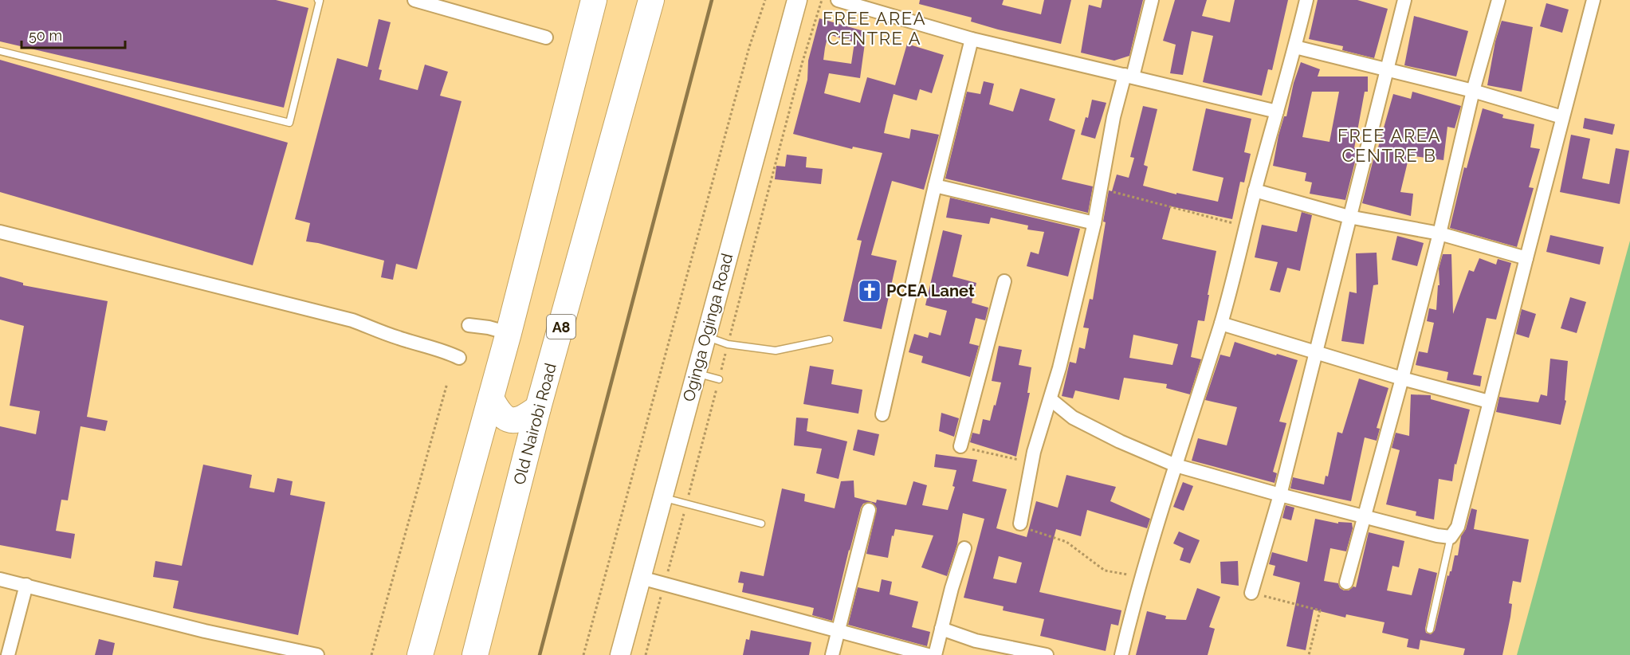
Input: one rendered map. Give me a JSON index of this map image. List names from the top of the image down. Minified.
{"streets":{"highway":["A8","Old Nairobi Road"],"street":["Oginga Oginga Road"]},"districts":["FREE AREA CENTRE A","FREE AREA CENTRE B"],"places":{"church":["PCEA Lanet"]},"scale_bar":"50 m"}
